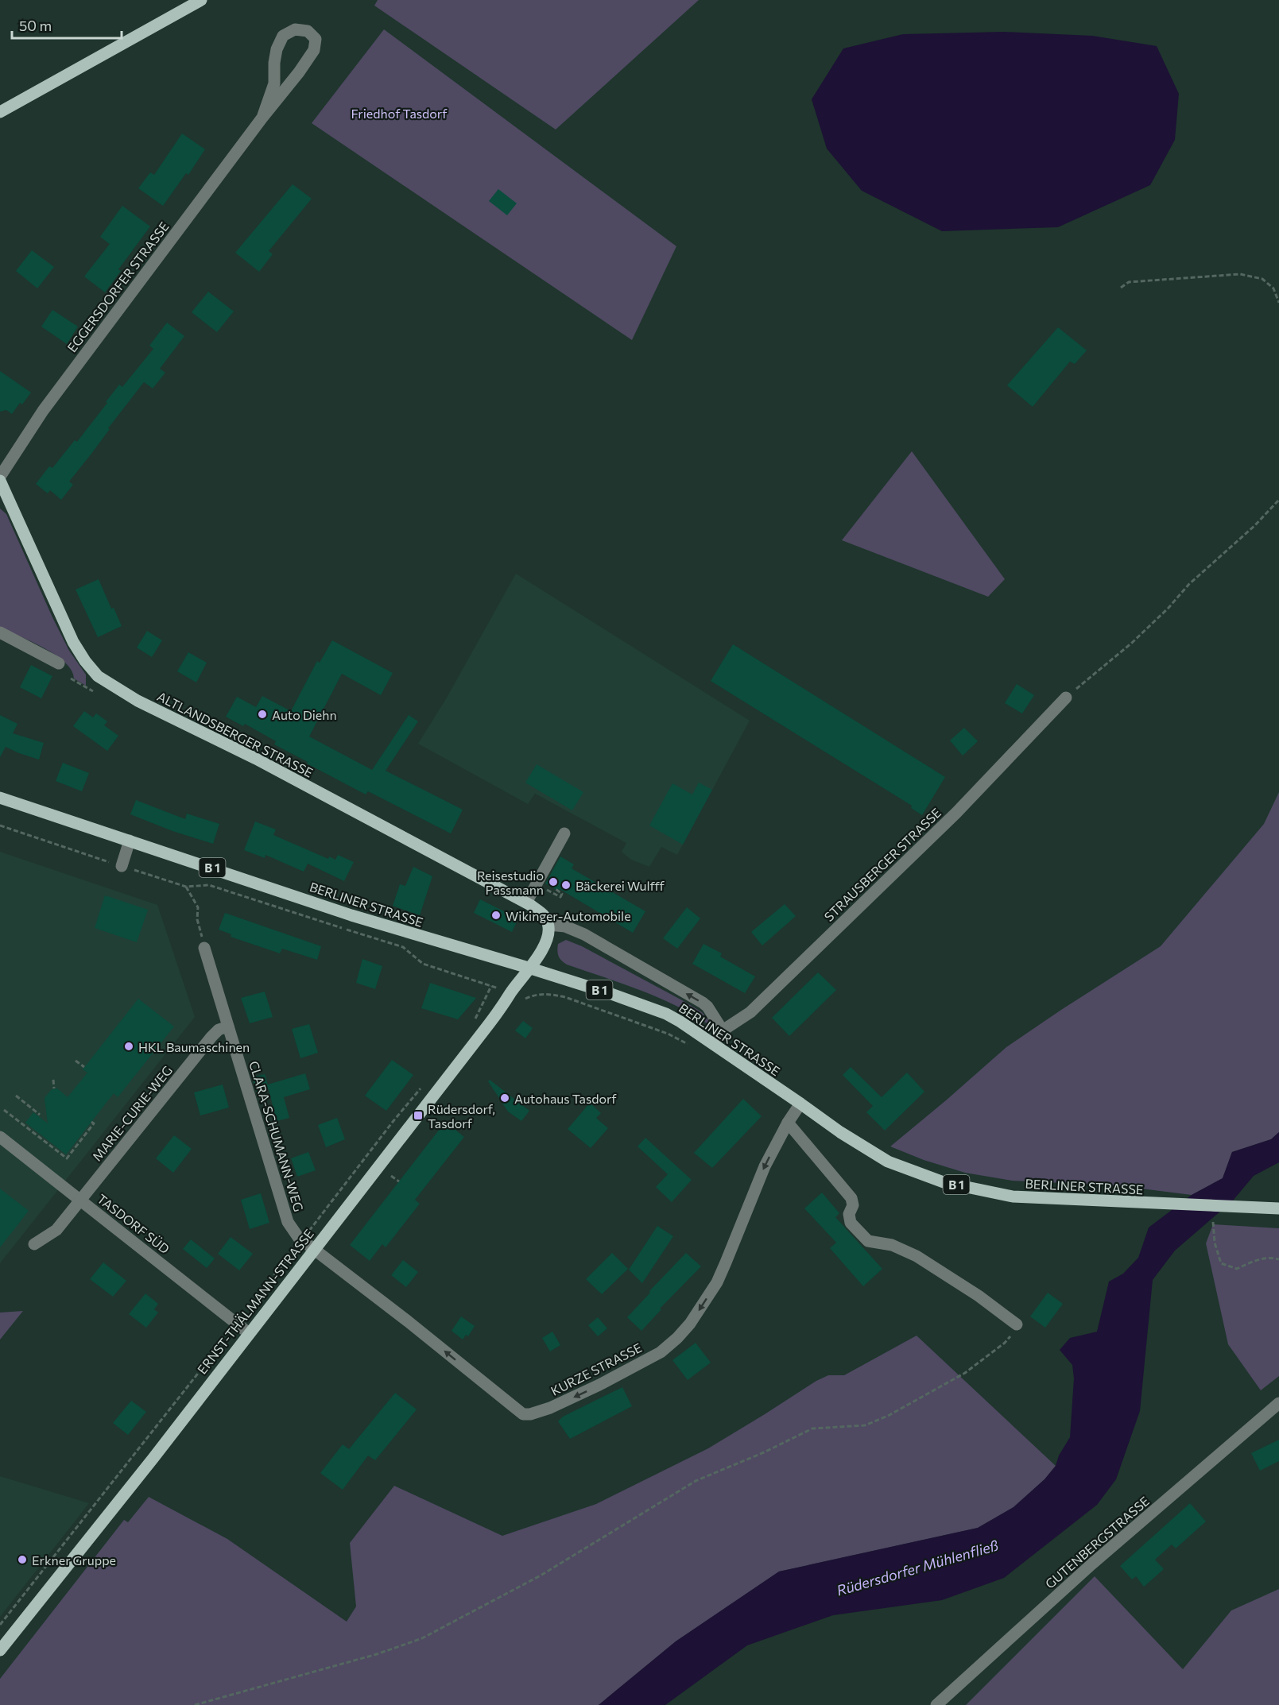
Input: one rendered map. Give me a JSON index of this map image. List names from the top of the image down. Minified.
{"streets":{"main road":["ALTLANDSBERGER STRASSE","B 1","BERLINER STRASSE","ERNST-THÄLMANN-STRASSE"],"street":["EGGERSDORFER STRASSE","STRAUSBERGER STRASSE","MARIE-CURIE-WEG","CLARA-SCHUMANN-WEG","TASDORF SÜD","KURZE STRASSE","GUTENBERGSTRASSE"]},"crossings":[["STRAUSBERGER STRASSE","BERLINER STRASSE"],["BERLINER STRASSE","ERNST-THÄLMANN-STRASSE"],["BERLINER STRASSE","KURZE STRASSE"],["MARIE-CURIE-WEG","CLARA-SCHUMANN-WEG"],["MARIE-CURIE-WEG","TASDORF SÜD"],["CLARA-SCHUMANN-WEG","ERNST-THÄLMANN-STRASSE"],["CLARA-SCHUMANN-WEG","KURZE STRASSE"],["TASDORF SÜD","ERNST-THÄLMANN-STRASSE"],["ERNST-THÄLMANN-STRASSE","KURZE STRASSE"]],"water":["Rüdersdorfer Mühlenfließ"],"parks":["Friedhof Tasdorf"],"places":{"other":["Auto Diehn","Reisestudio Passmann","Bäckerei Wulfff","Wikinger-Automobile","HKL Baumaschinen","Autohaus Tasdorf","Erkner Gruppe"],"transit":["Rüdersdorf, Tasdorf"]},"scale_bar":"50 m"}
